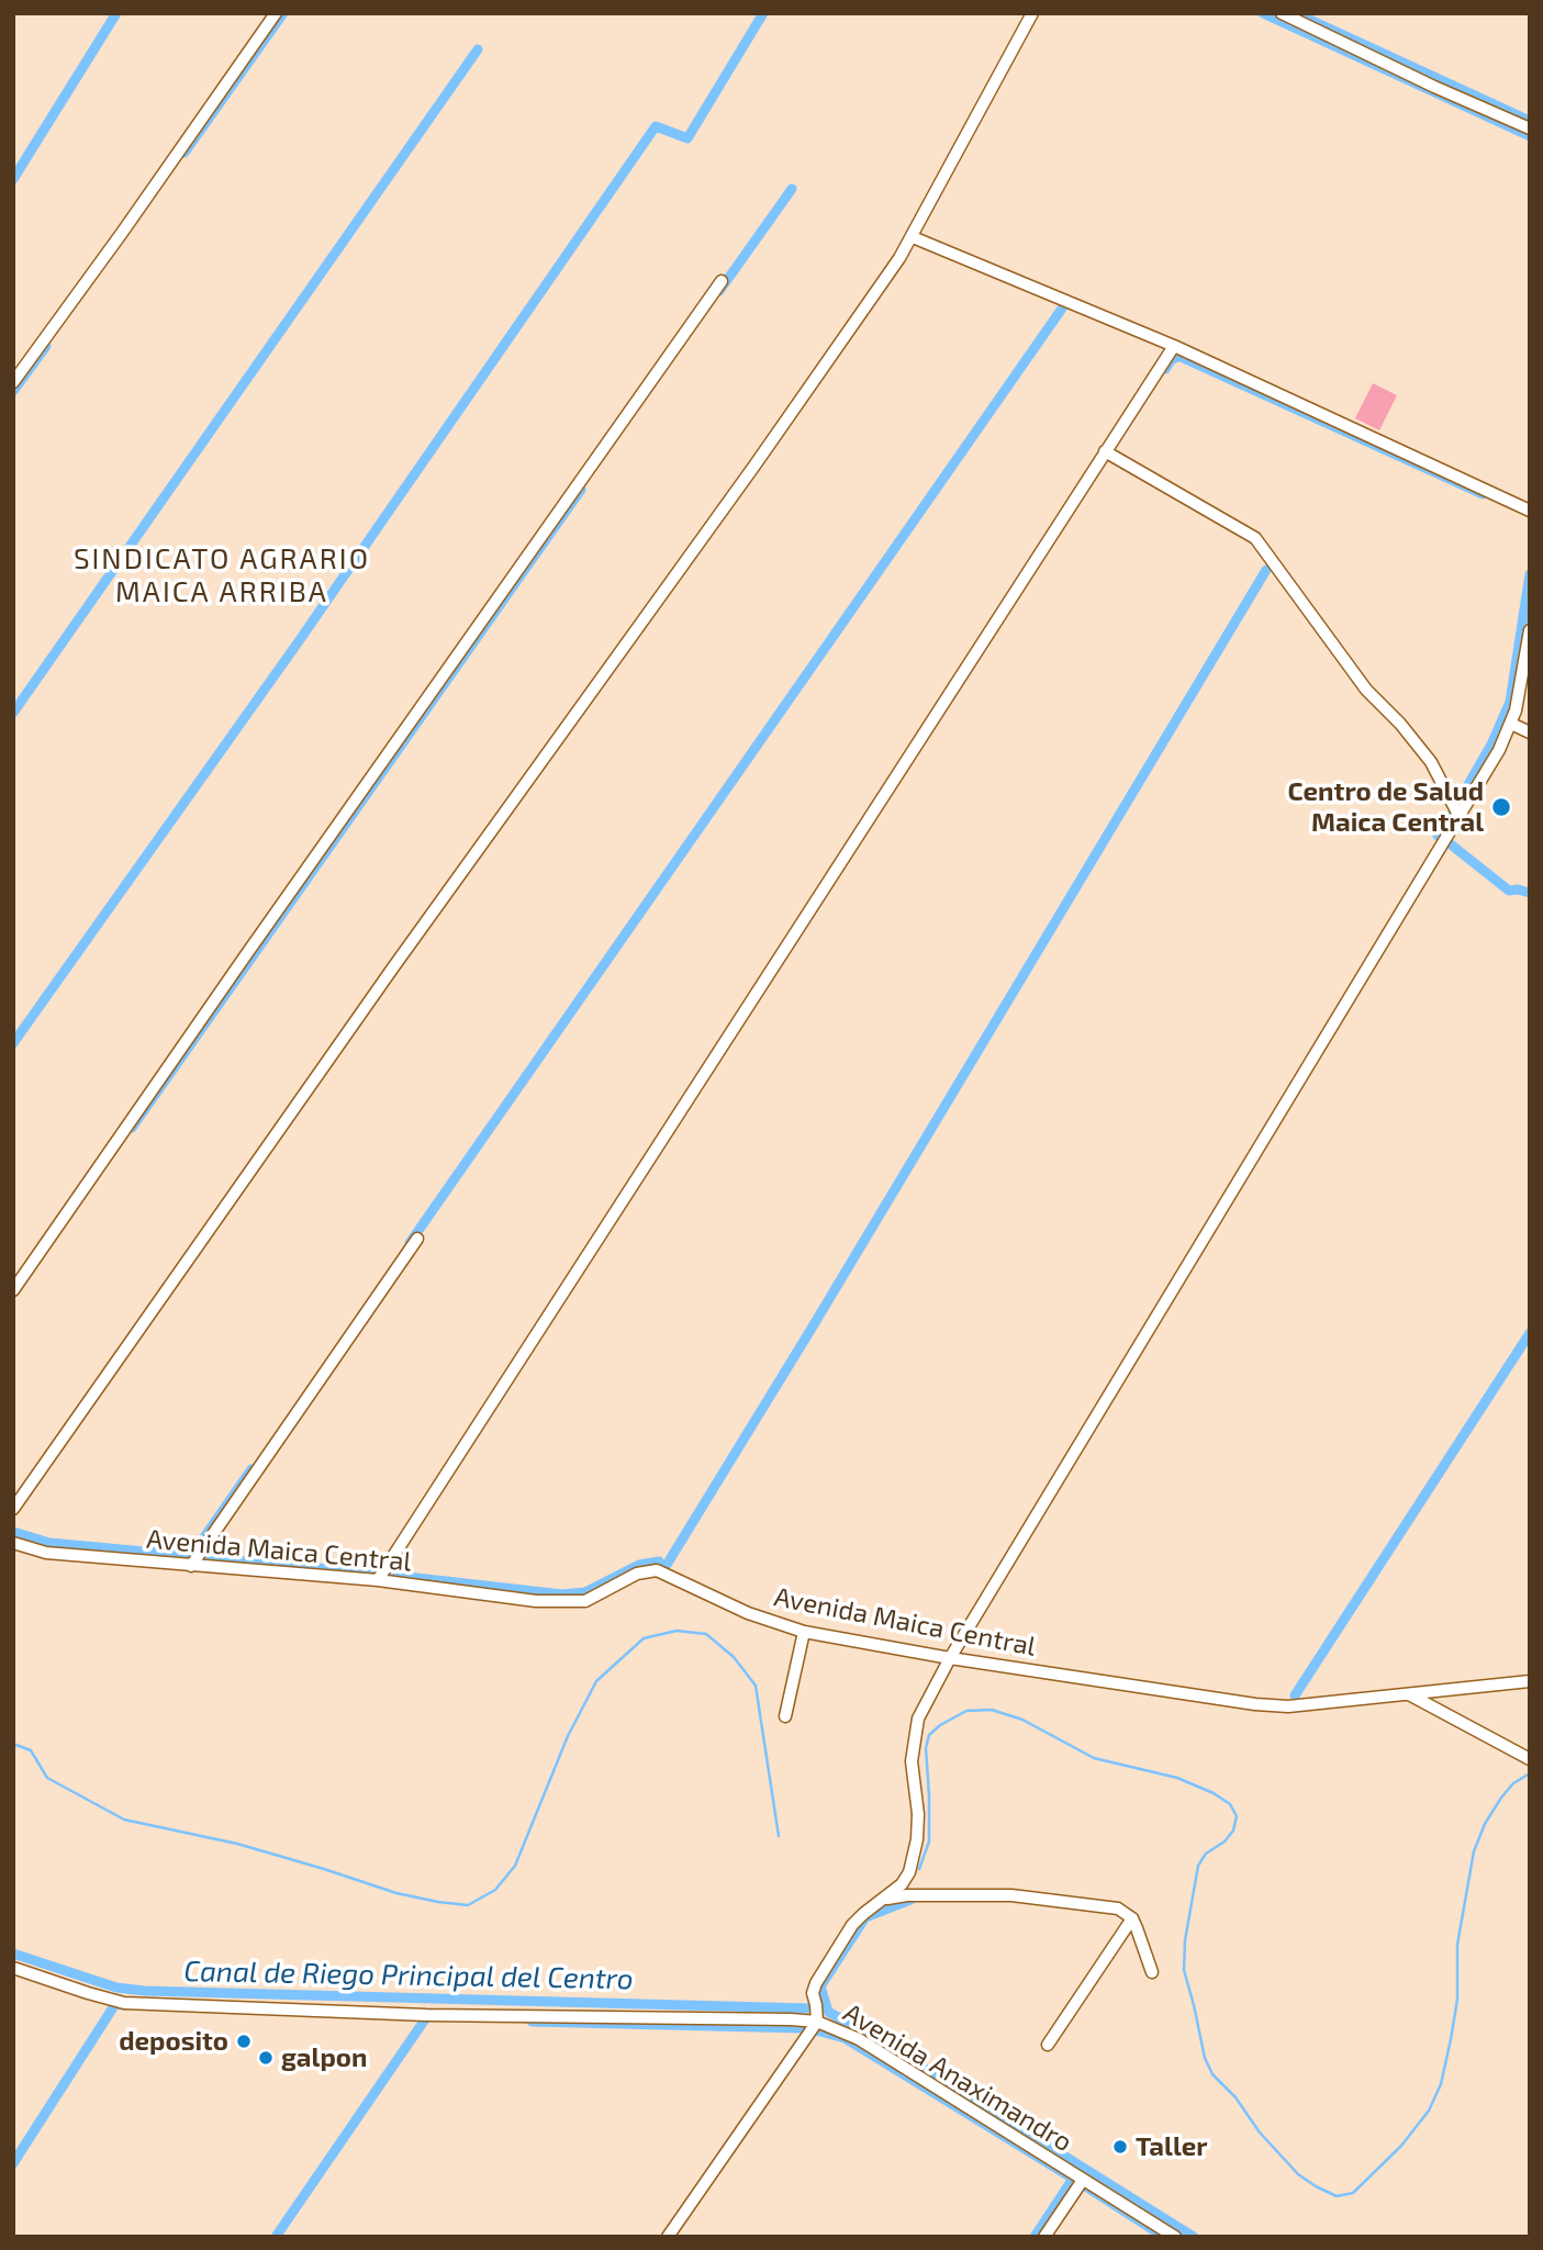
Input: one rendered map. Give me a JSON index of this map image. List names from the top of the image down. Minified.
{"streets":{"street":["Avenida Maica Central","Avenida Anaximandro"]},"districts":["SINDICATO AGRARIO MAICA ARRIBA"],"water":["Canal de Riego Principal del Centro"],"places":["Centro de Salud Maica Central","deposito","galpon","Taller"]}
